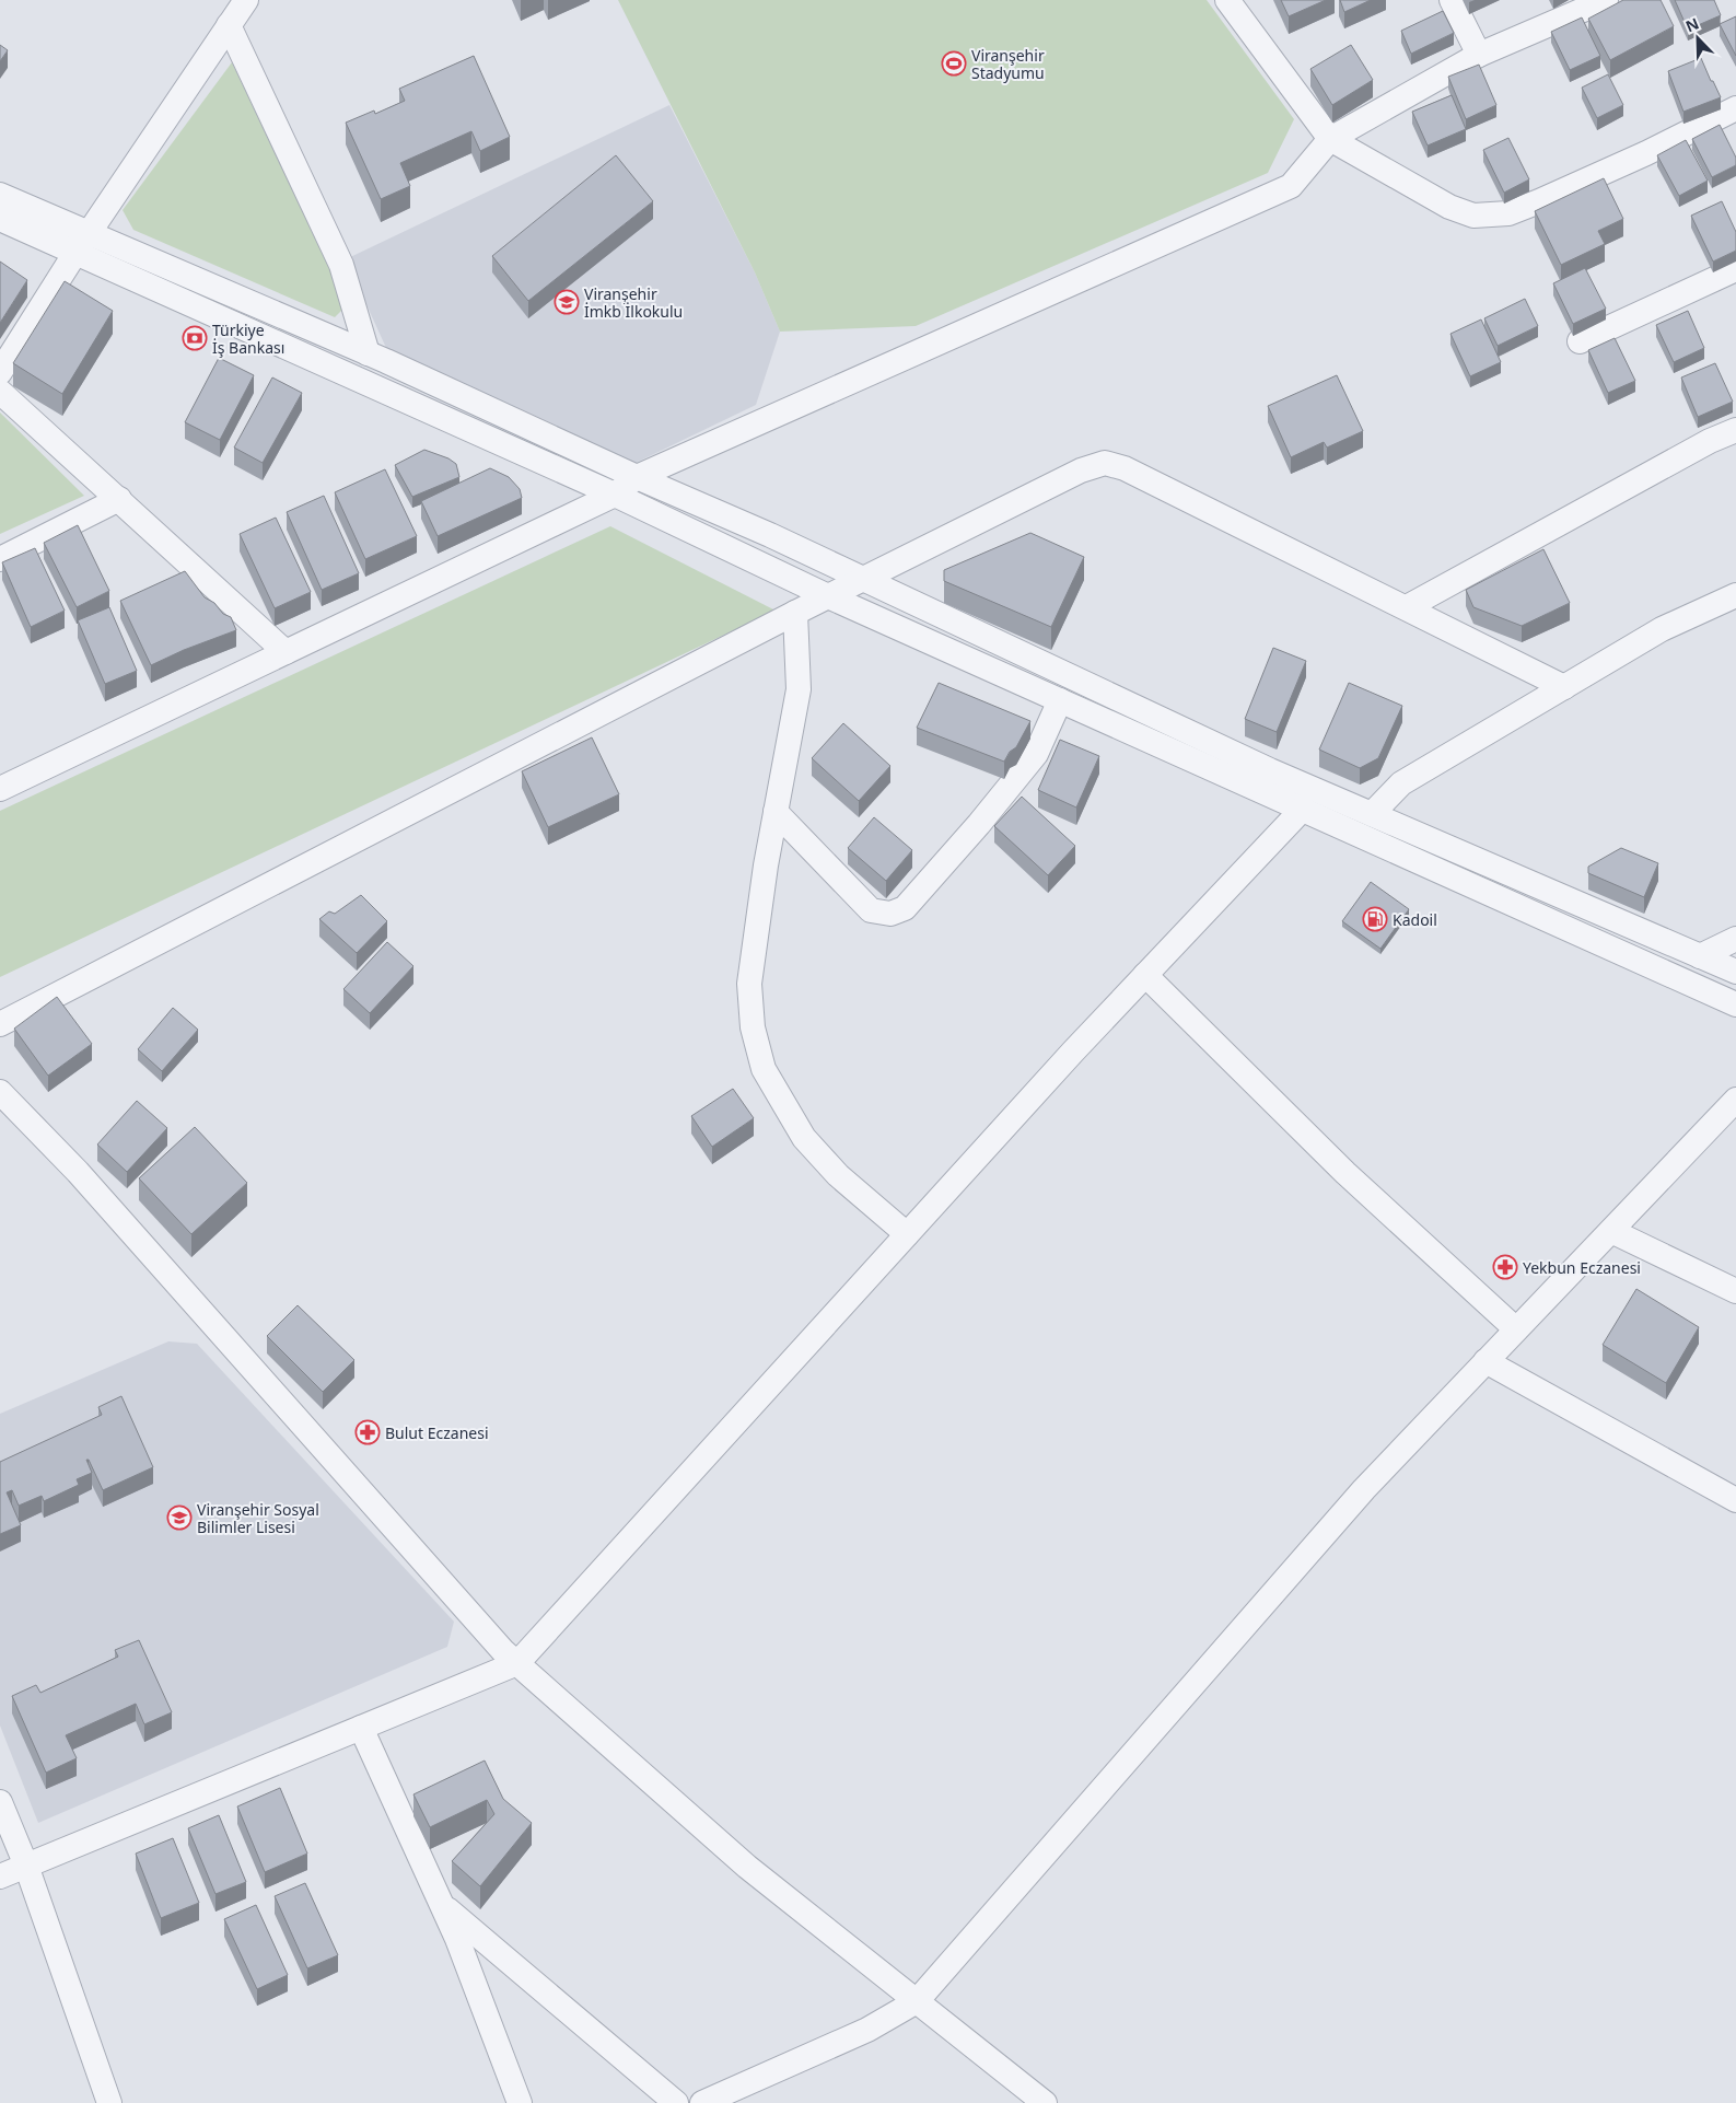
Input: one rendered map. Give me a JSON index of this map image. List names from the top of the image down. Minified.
{"places":{"sports":["Viranşehir Stadyumu"],"school or university":["Viranşehir İmkb İlkokulu","Viranşehir Sosyal Bilimler Lisesi"],"bank":["Türkiye İş Bankası"],"fuel station":["Kadoil"],"pharmacy":["Yekbun Eczanesi","Bulut Eczanesi"]},"north":"top left"}
